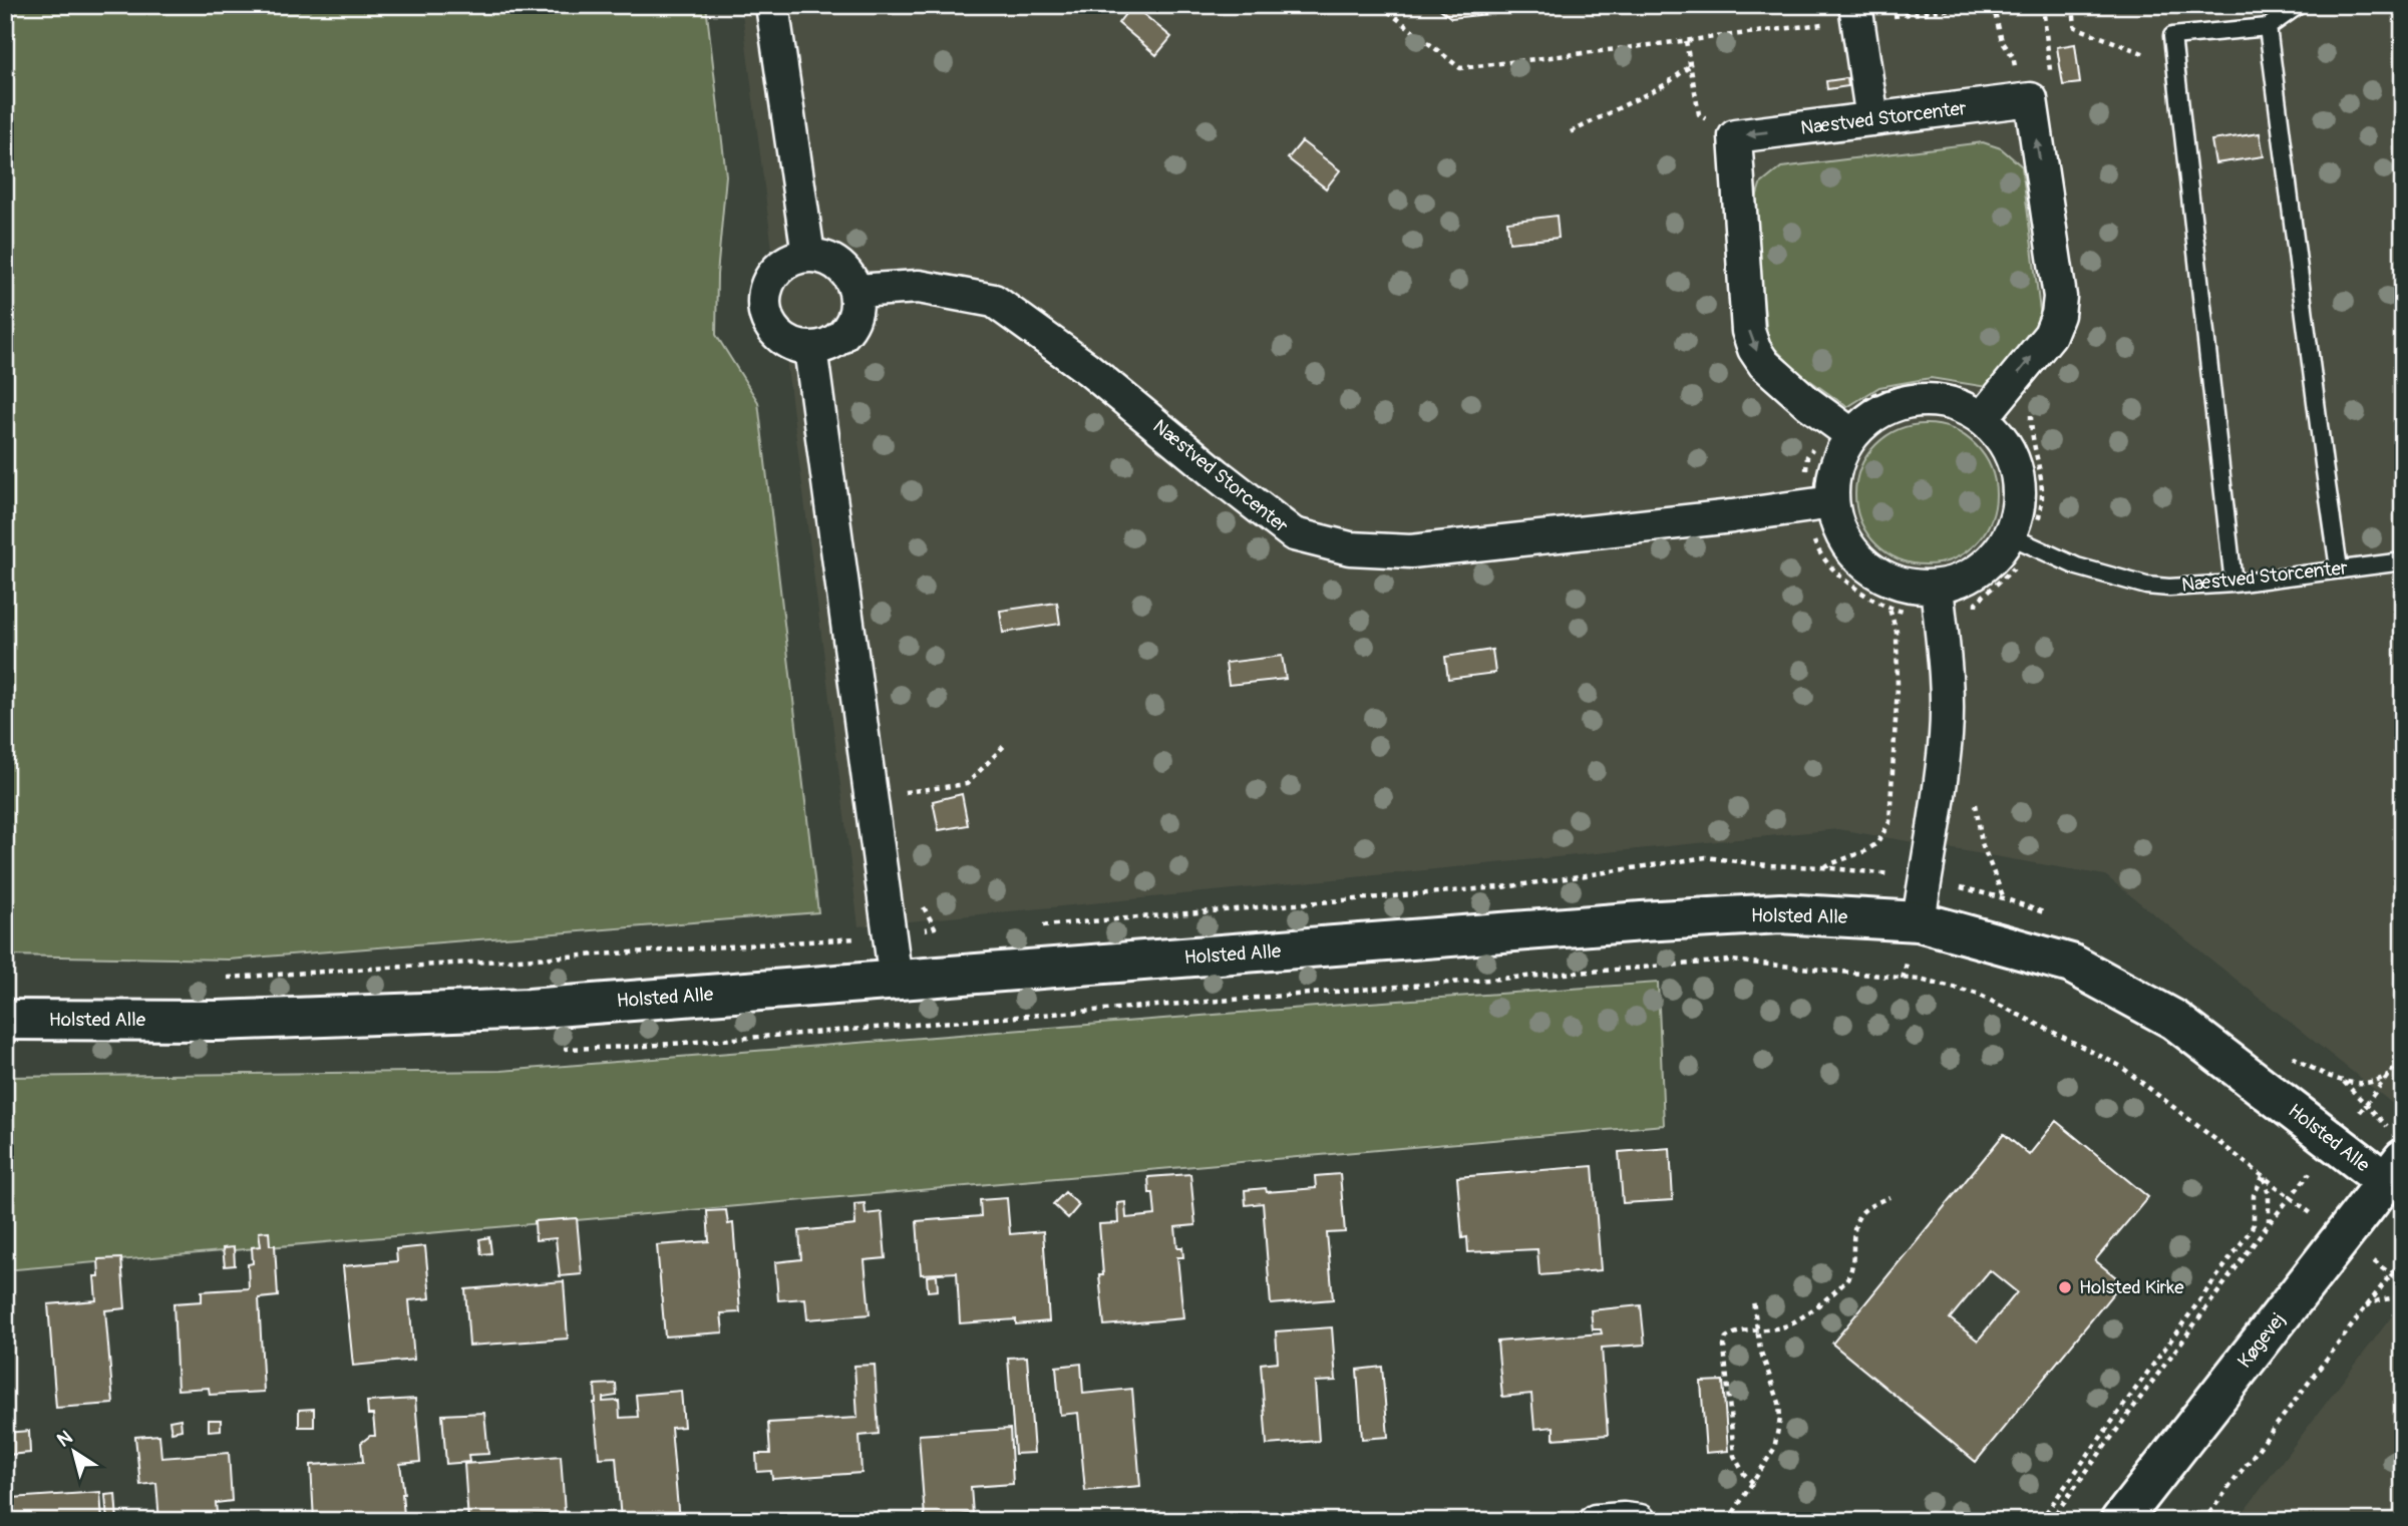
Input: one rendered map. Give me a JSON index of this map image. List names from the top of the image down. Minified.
{"streets":{"street":["Næstved Storcenter","Holsted Alle","Køgevej"]},"crossings":[["Holsted Alle","Køgevej"]],"places":["Holsted Kirke"],"north":"top left"}
